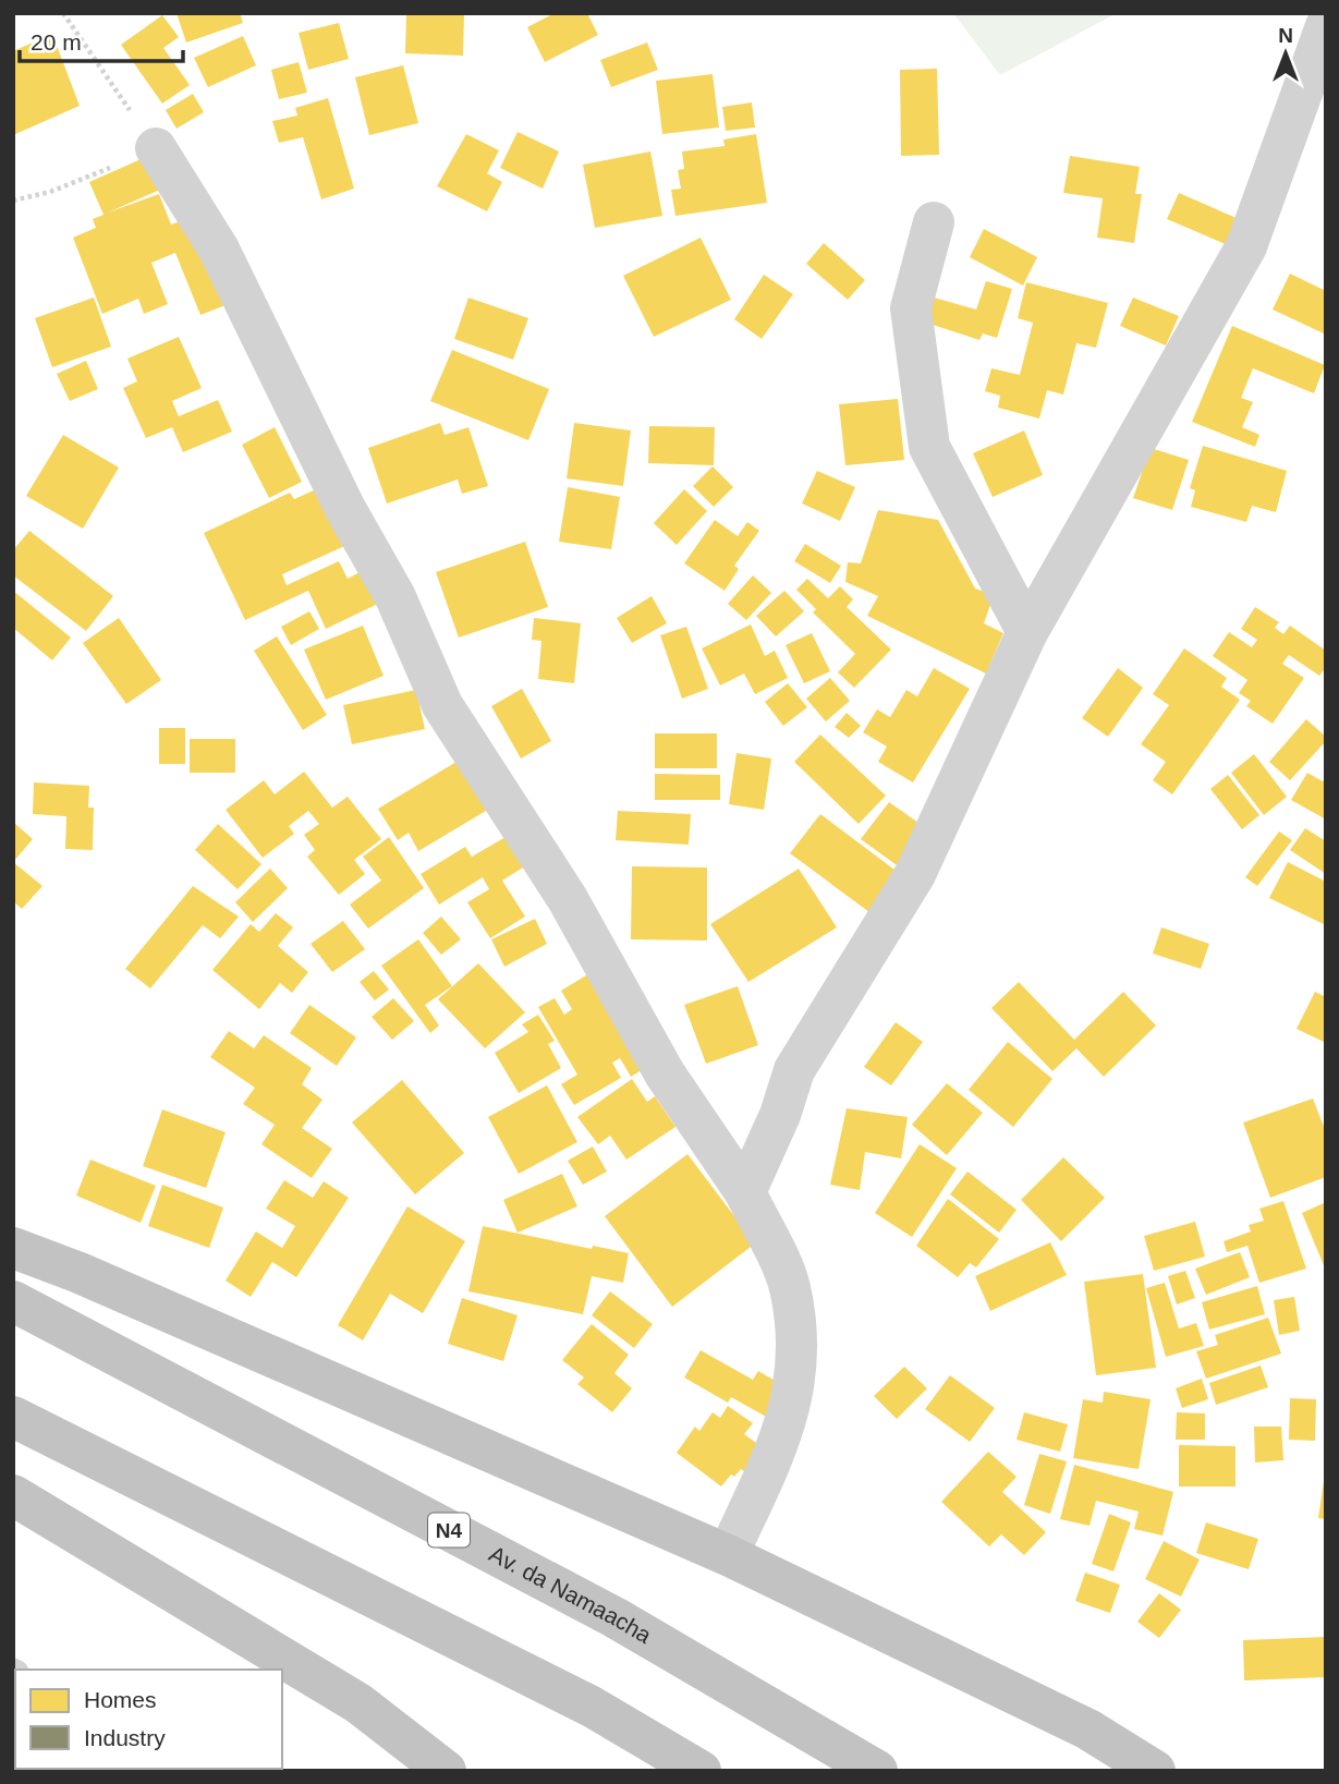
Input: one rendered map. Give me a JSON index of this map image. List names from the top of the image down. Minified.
{"streets":{"highway":["N4","Av. da Namaacha"]},"legend":["Homes","Industry"],"scale_bar":"20 m","north":"top"}
